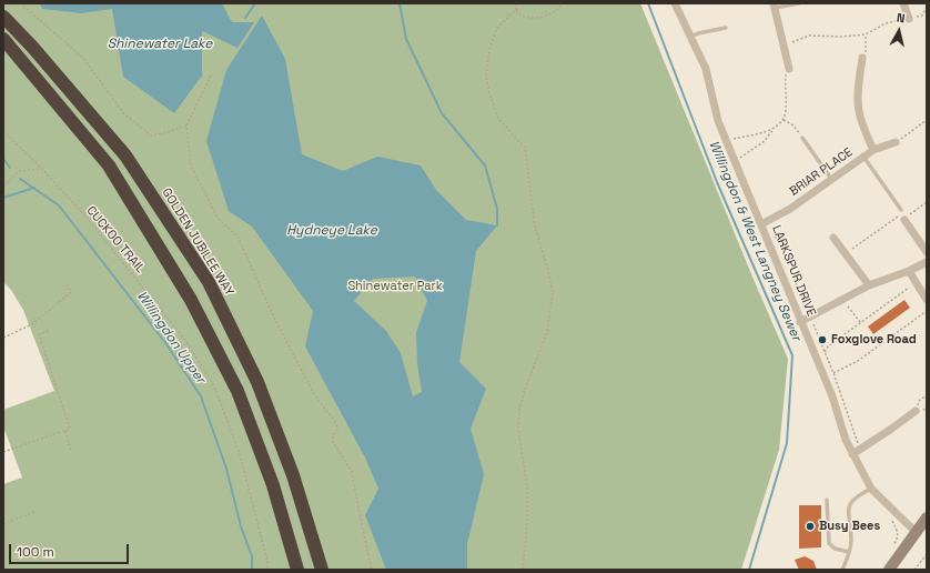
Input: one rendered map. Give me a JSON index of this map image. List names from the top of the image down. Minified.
{"streets":{"highway":["GOLDEN JUBILEE WAY"],"street":["BRIAR PLACE","LARKSPUR DRIVE"],"path":["CUCKOO TRAIL"]},"crossings":[["BRIAR PLACE","LARKSPUR DRIVE"]],"water":["Shinewater Lake","Hydneye Lake","Willingdon & West Langney Sewer","Willingdon Upper"],"parks":["Shinewater Park"],"places":["Foxglove Road","Busy Bees"],"scale_bar":"100 m","north":"top"}
